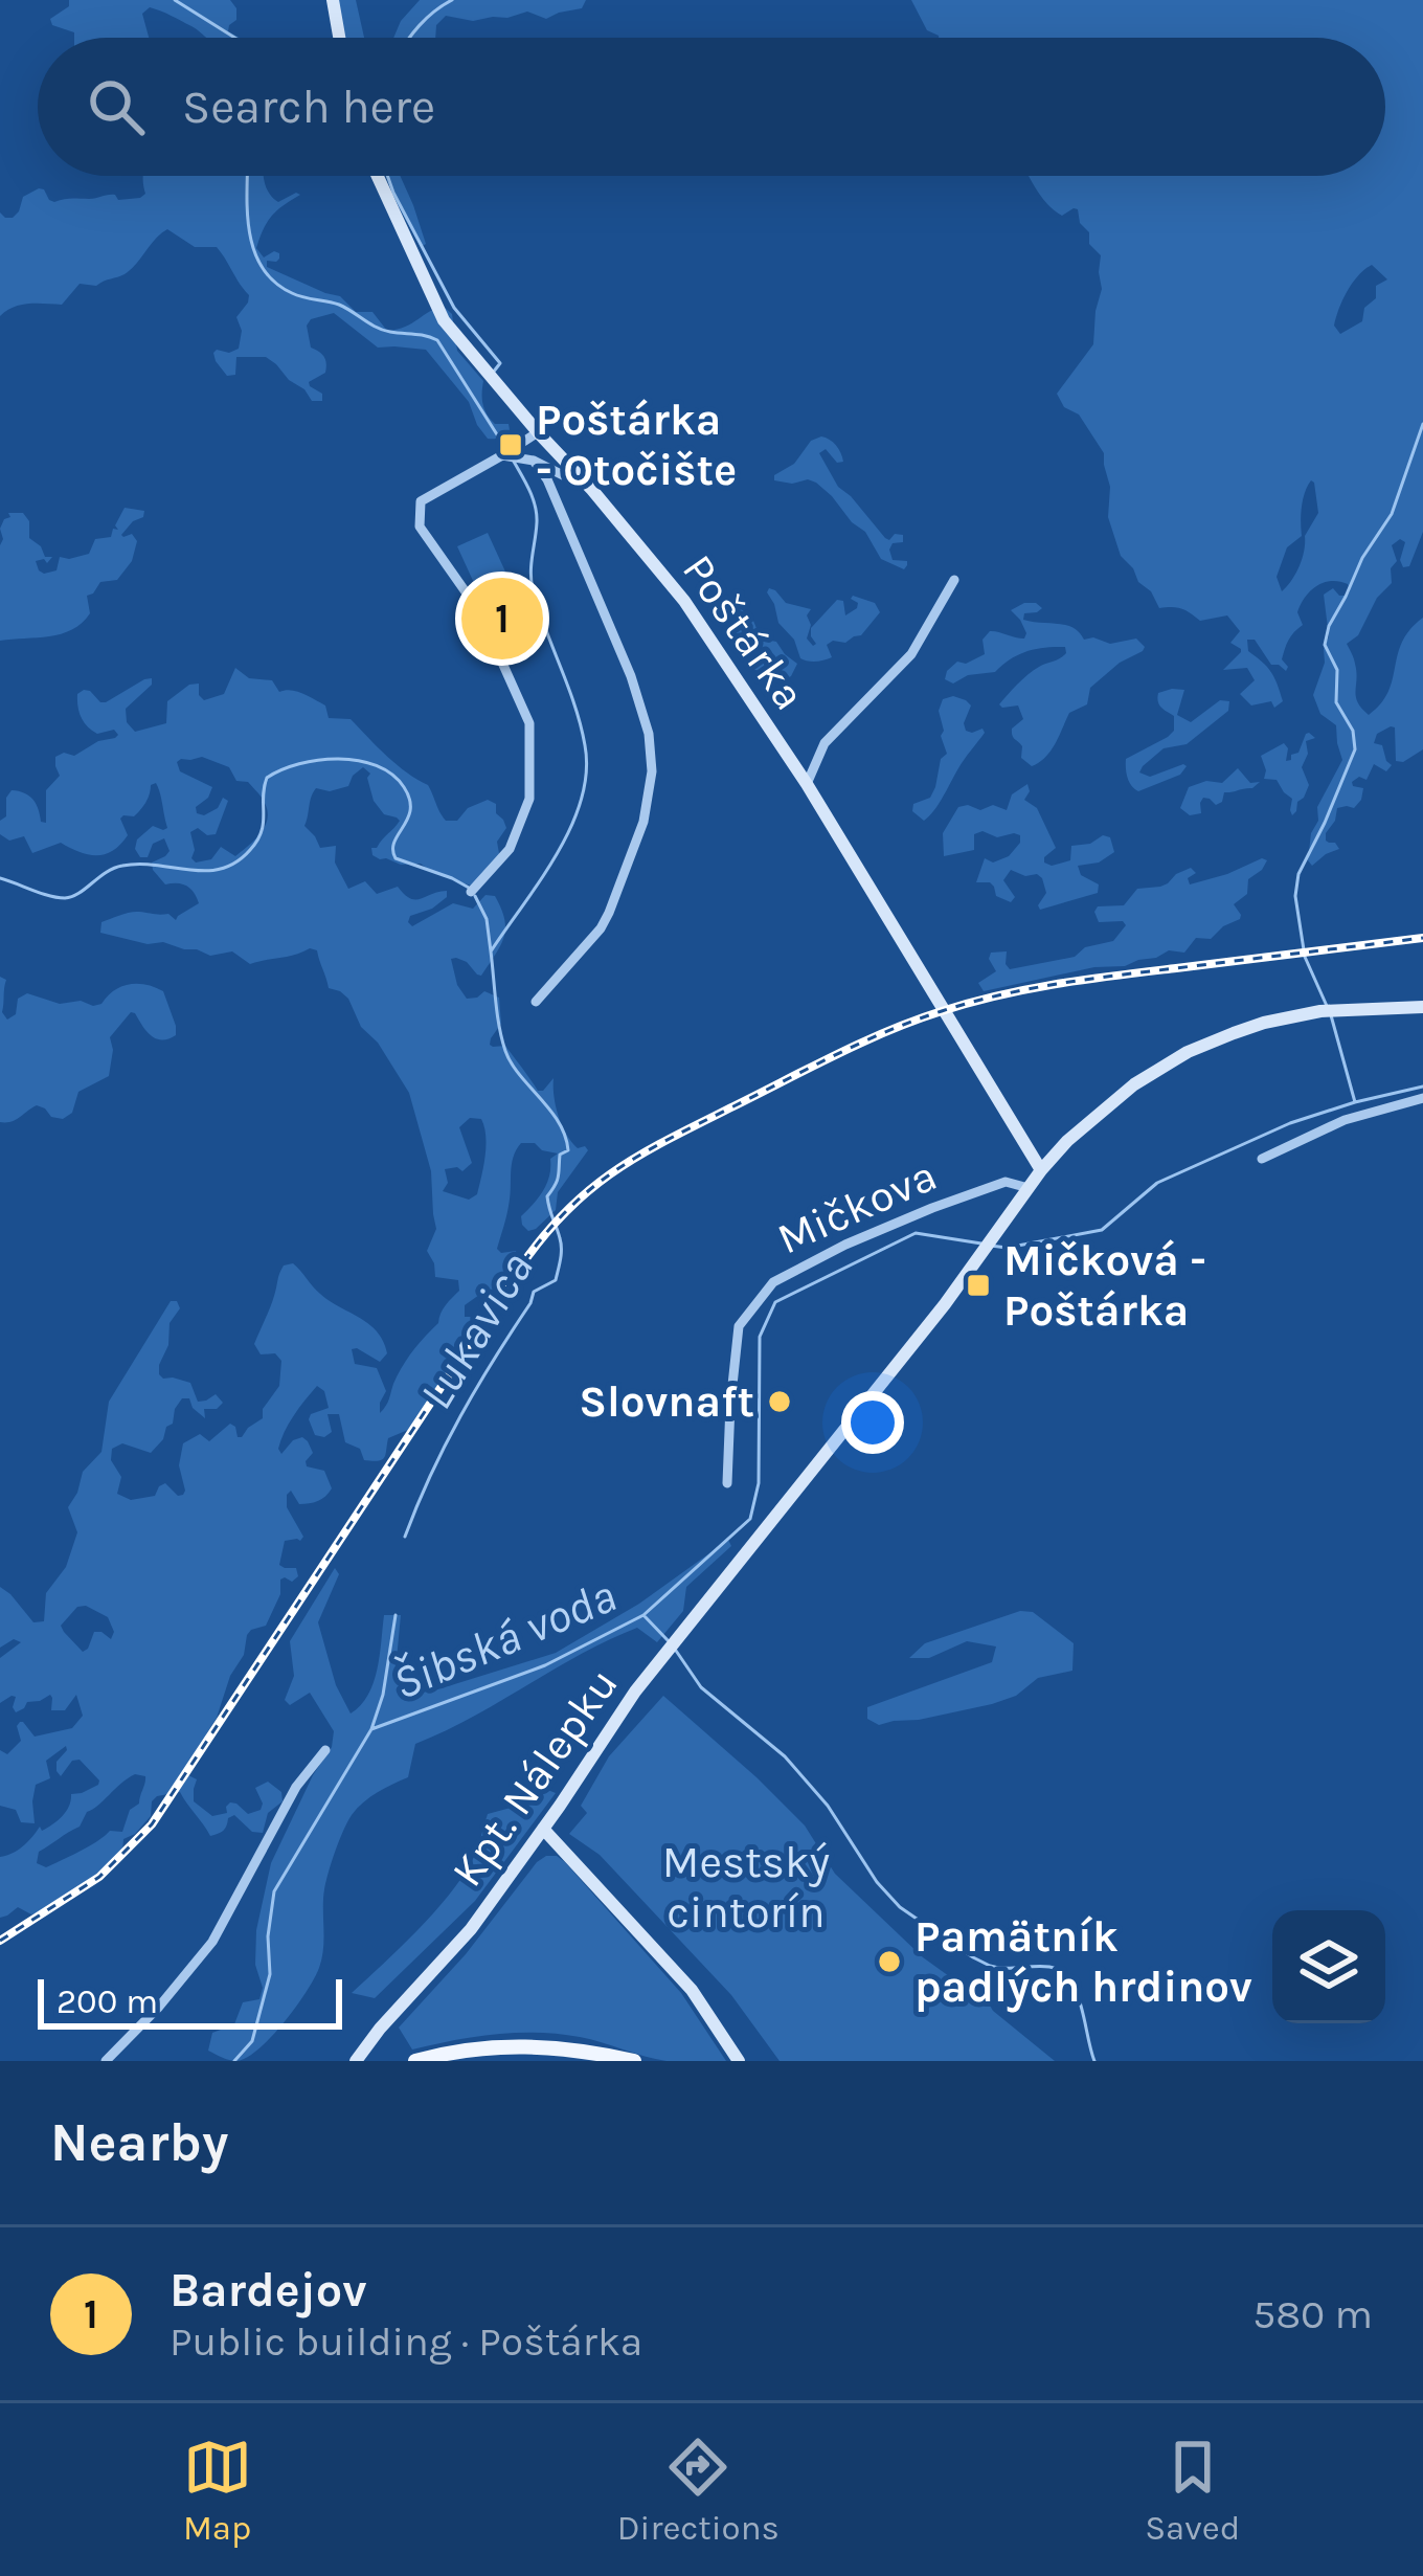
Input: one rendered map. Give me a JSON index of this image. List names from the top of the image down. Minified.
{"streets":{"street":["Poštárka","Mičkova","Kpt. Nálepku"]},"crossings":[["Poštárka","Kpt. Nálepku"],["Mičkova","Kpt. Nálepku"]],"water":["Lukavica","Šibská voda"],"parks":["Mestský cintorín"],"places":{"transit":["Poštárka - Otočište","Mičková - Poštárka"],"other":["Slovnaft","Pamätník padlých hrdinov"]},"scale_bar":"200 m","page":{"search":"Search here","pins":"1","scale":"200 m","heading":"Nearby","list":[{"mark":"1","name":"Bardejov","note":"Public building · Poštárka","value":"580 m"}],"nav":["Map","Directions","Saved"]}}
